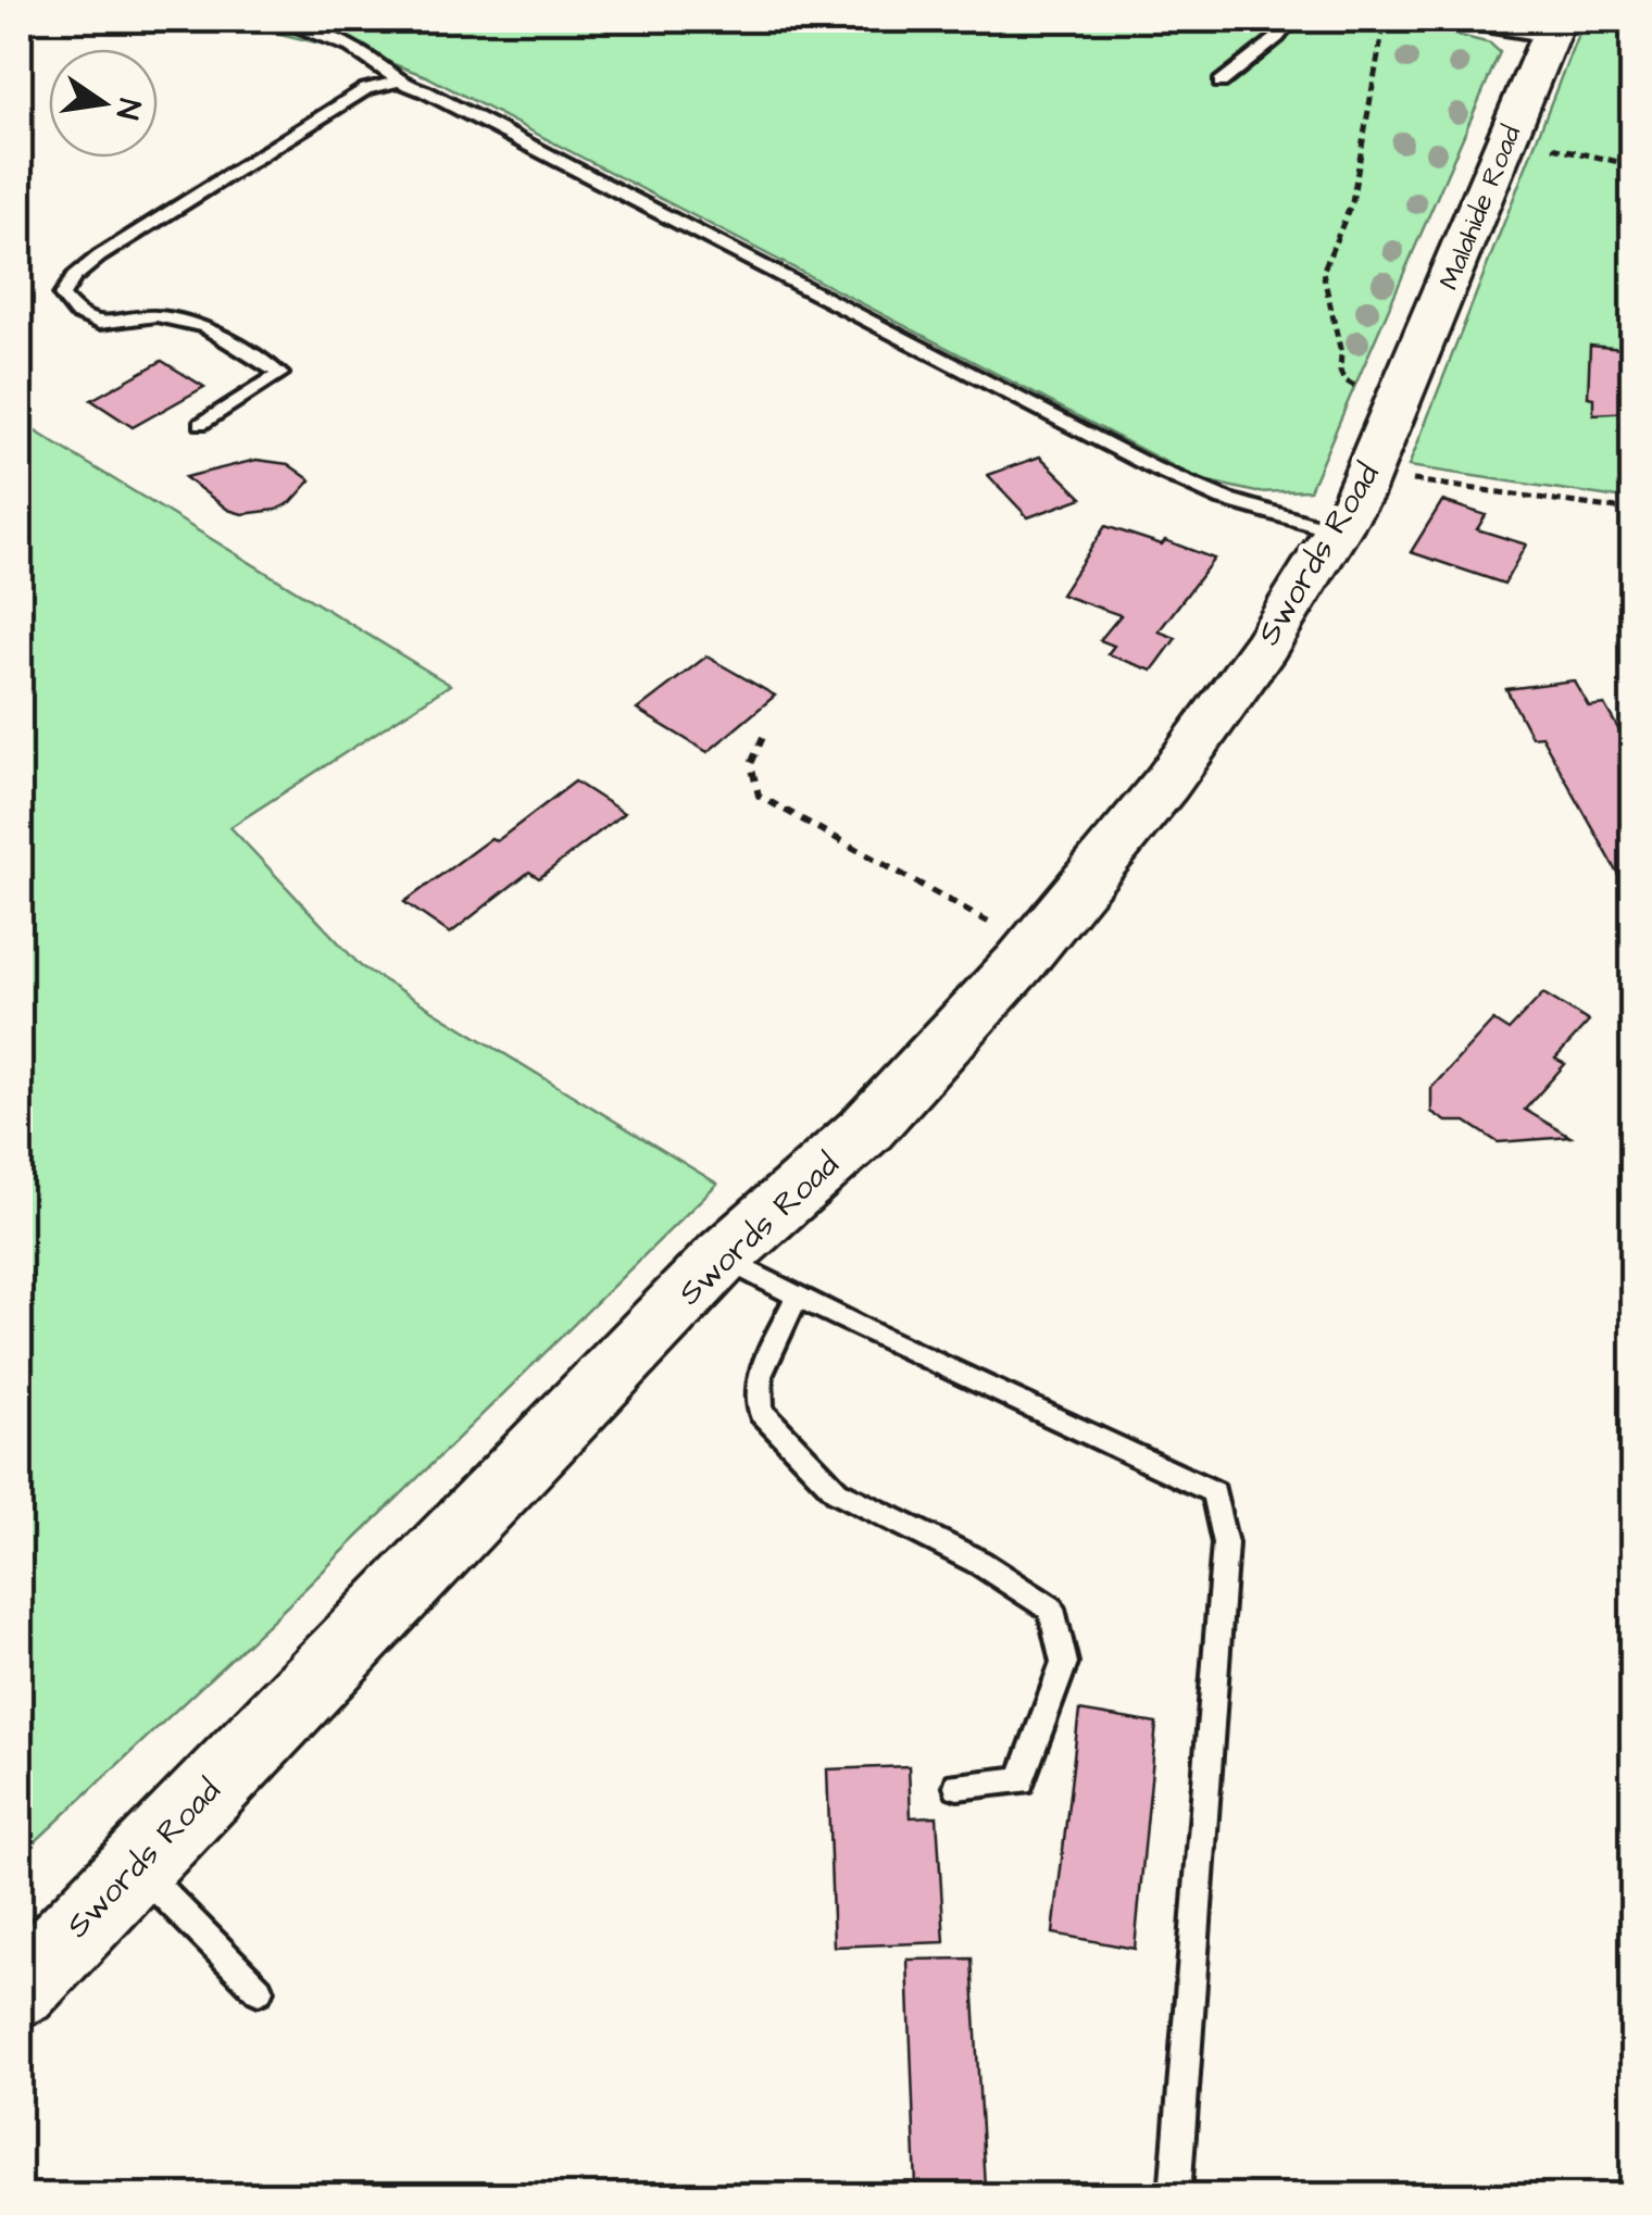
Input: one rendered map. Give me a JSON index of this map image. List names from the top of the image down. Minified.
{"streets":{"main road":["Malahide Road","Swords Road"]},"crossings":[["Malahide Road","Swords Road"]],"north":"right"}
